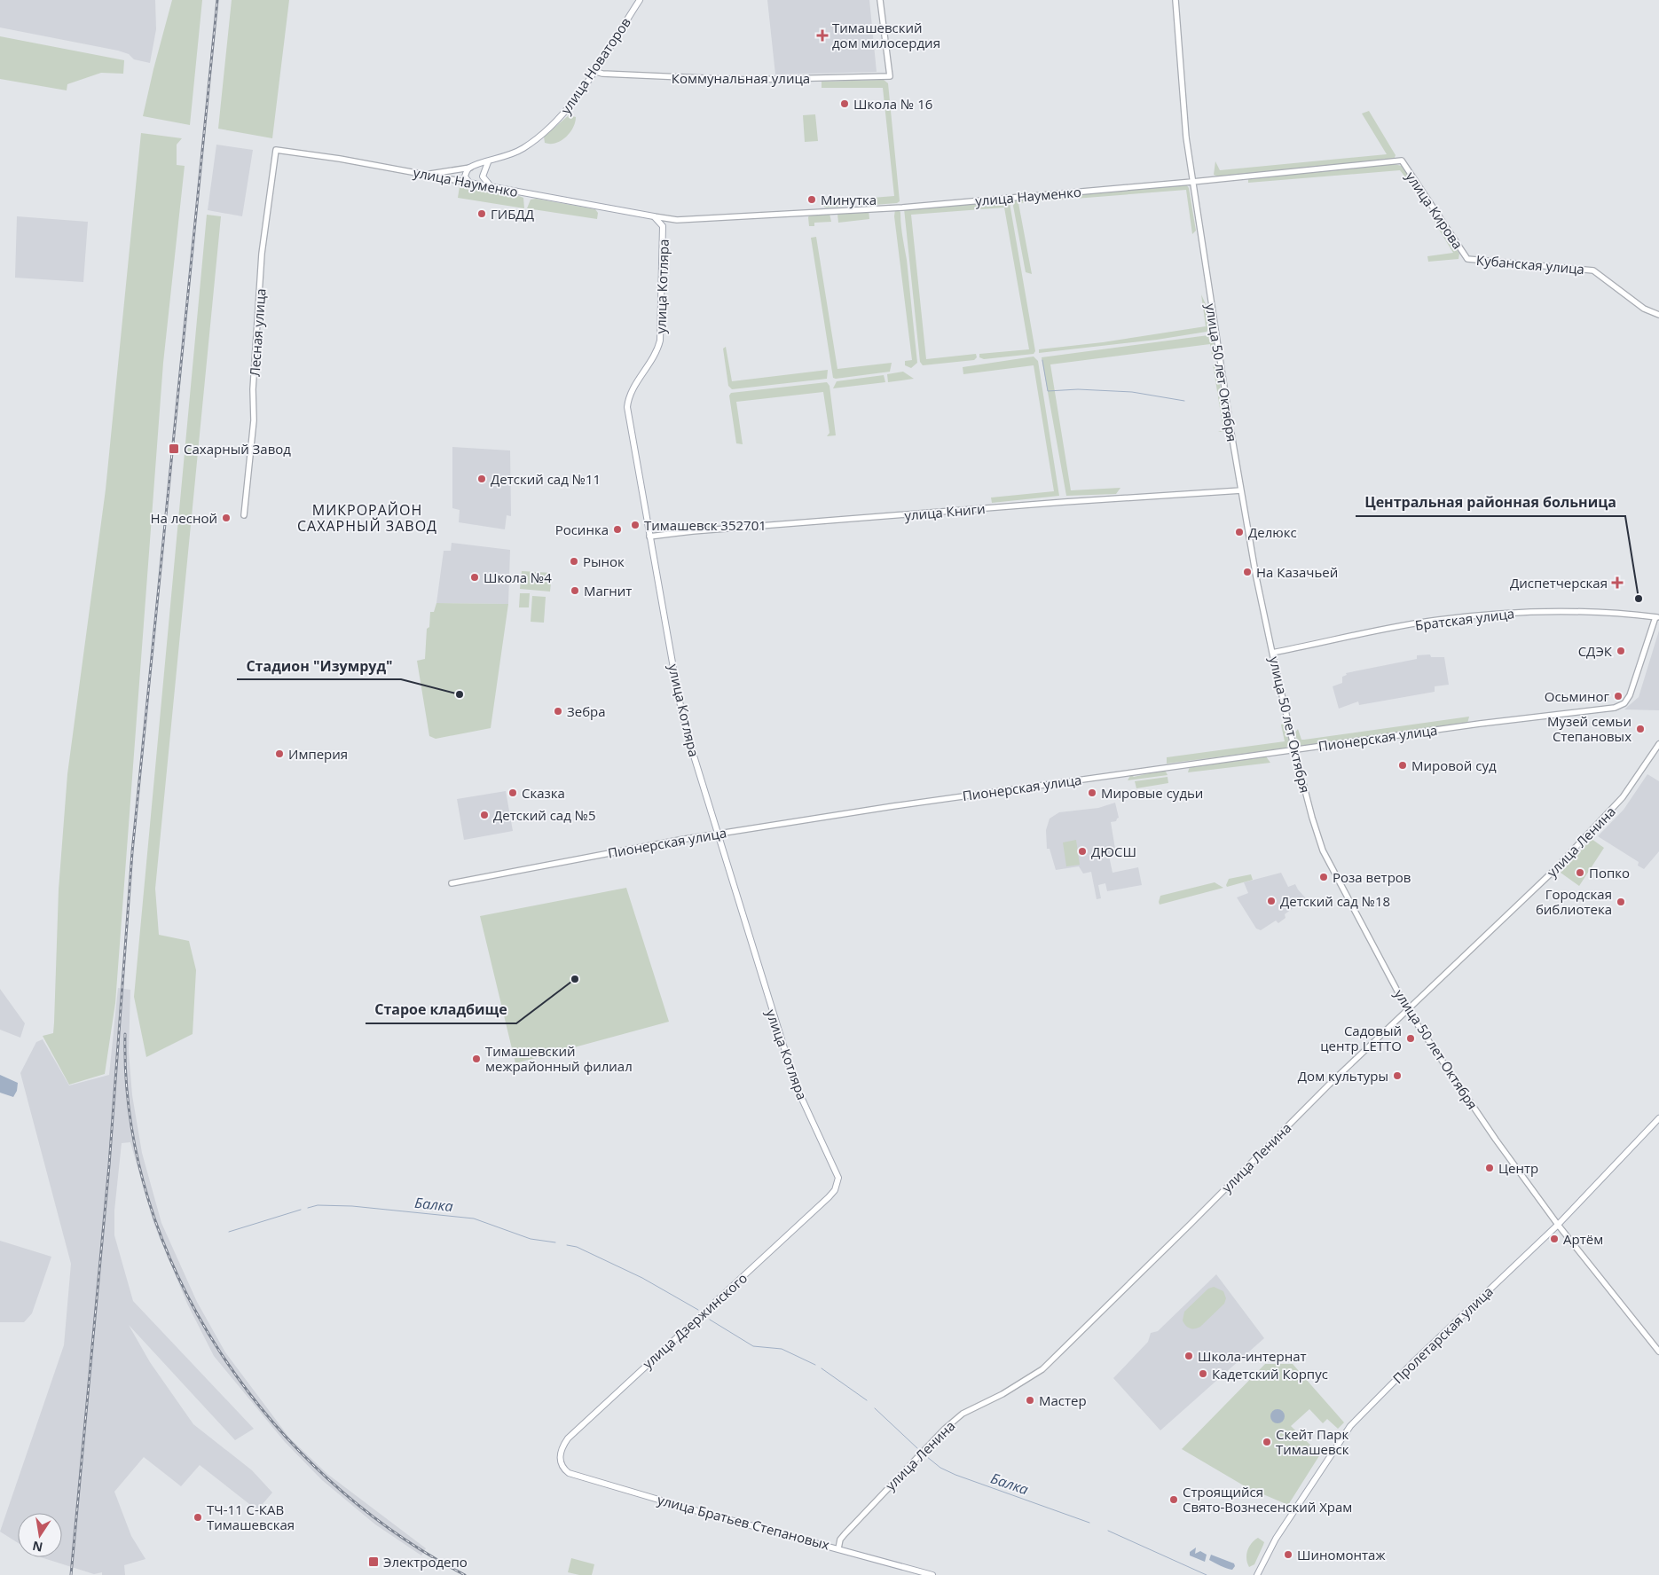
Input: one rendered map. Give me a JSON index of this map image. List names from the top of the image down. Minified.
{"streets":{"main road":["улица Новаторов","Коммунальная улица","улица Науменко","улица Кирова","Кубанская улица","улица Котляра","Лесная улица","улица 50 лет Октября","улица Книги","Братская улица","Пионерская улица","улица Ленина","улица Дзержинского","Пролетарская улица","улица Братьев Степановых"]},"crossings":[["улица Новаторов","Коммунальная улица"],["улица Новаторов","улица Науменко"],["улица Науменко","улица Кирова"],["улица Науменко","улица Котляра"],["улица Науменко","Лесная улица"],["улица Науменко","улица 50 лет Октября"],["улица Кирова","Кубанская улица"],["улица Котляра","улица Книги"],["улица Котляра","Пионерская улица"],["улица Котляра","улица Дзержинского"],["улица 50 лет Октября","улица Книги"],["улица 50 лет Октября","Братская улица"],["улица 50 лет Октября","Пионерская улица"],["улица 50 лет Октября","улица Ленина"],["улица 50 лет Октября","Пролетарская улица"],["Братская улица","Пионерская улица"],["улица Ленина","улица Братьев Степановых"],["улица Дзержинского","улица Братьев Степановых"]],"districts":["МИКРОРАЙОН САХАРНЫЙ ЗАВОД"],"water":["Балка"],"places":{"health":["Тимашевский дом милосердия","Диспетчерская"],"other":["Школа № 16","Минутка","ГИБДД","Детский сад №11","На лесной","Тимашевск 352701","Росинка","Делюкс","Рынок","На Казачьей","Школа №4","Магнит","Центральная районная больница","СДЭК","Стадион \"Изумруд\"","Осьминог","Зебра","Музей семьи Степановых","Империя","Мировой суд","Сказка","Мировые судьи","Детский сад №5","ДЮСШ","Попко","Роза ветров","Детский сад №18","Городская библиотека","Старое кладбище","Садовый центр LETTO","Тимашевский межрайонный филиал","Дом культуры","Центр","Артём","Школа-интернат","Кадетский Корпус","Мастер","Скейт Парк Тимашевск","Строящийся Свято-Вознесенский Храм","ТЧ-11 С-КАВ Тимашевская","Шиномонтаж"],"transit":["Сахарный Завод","Электродепо"]},"north":"bottom"}
